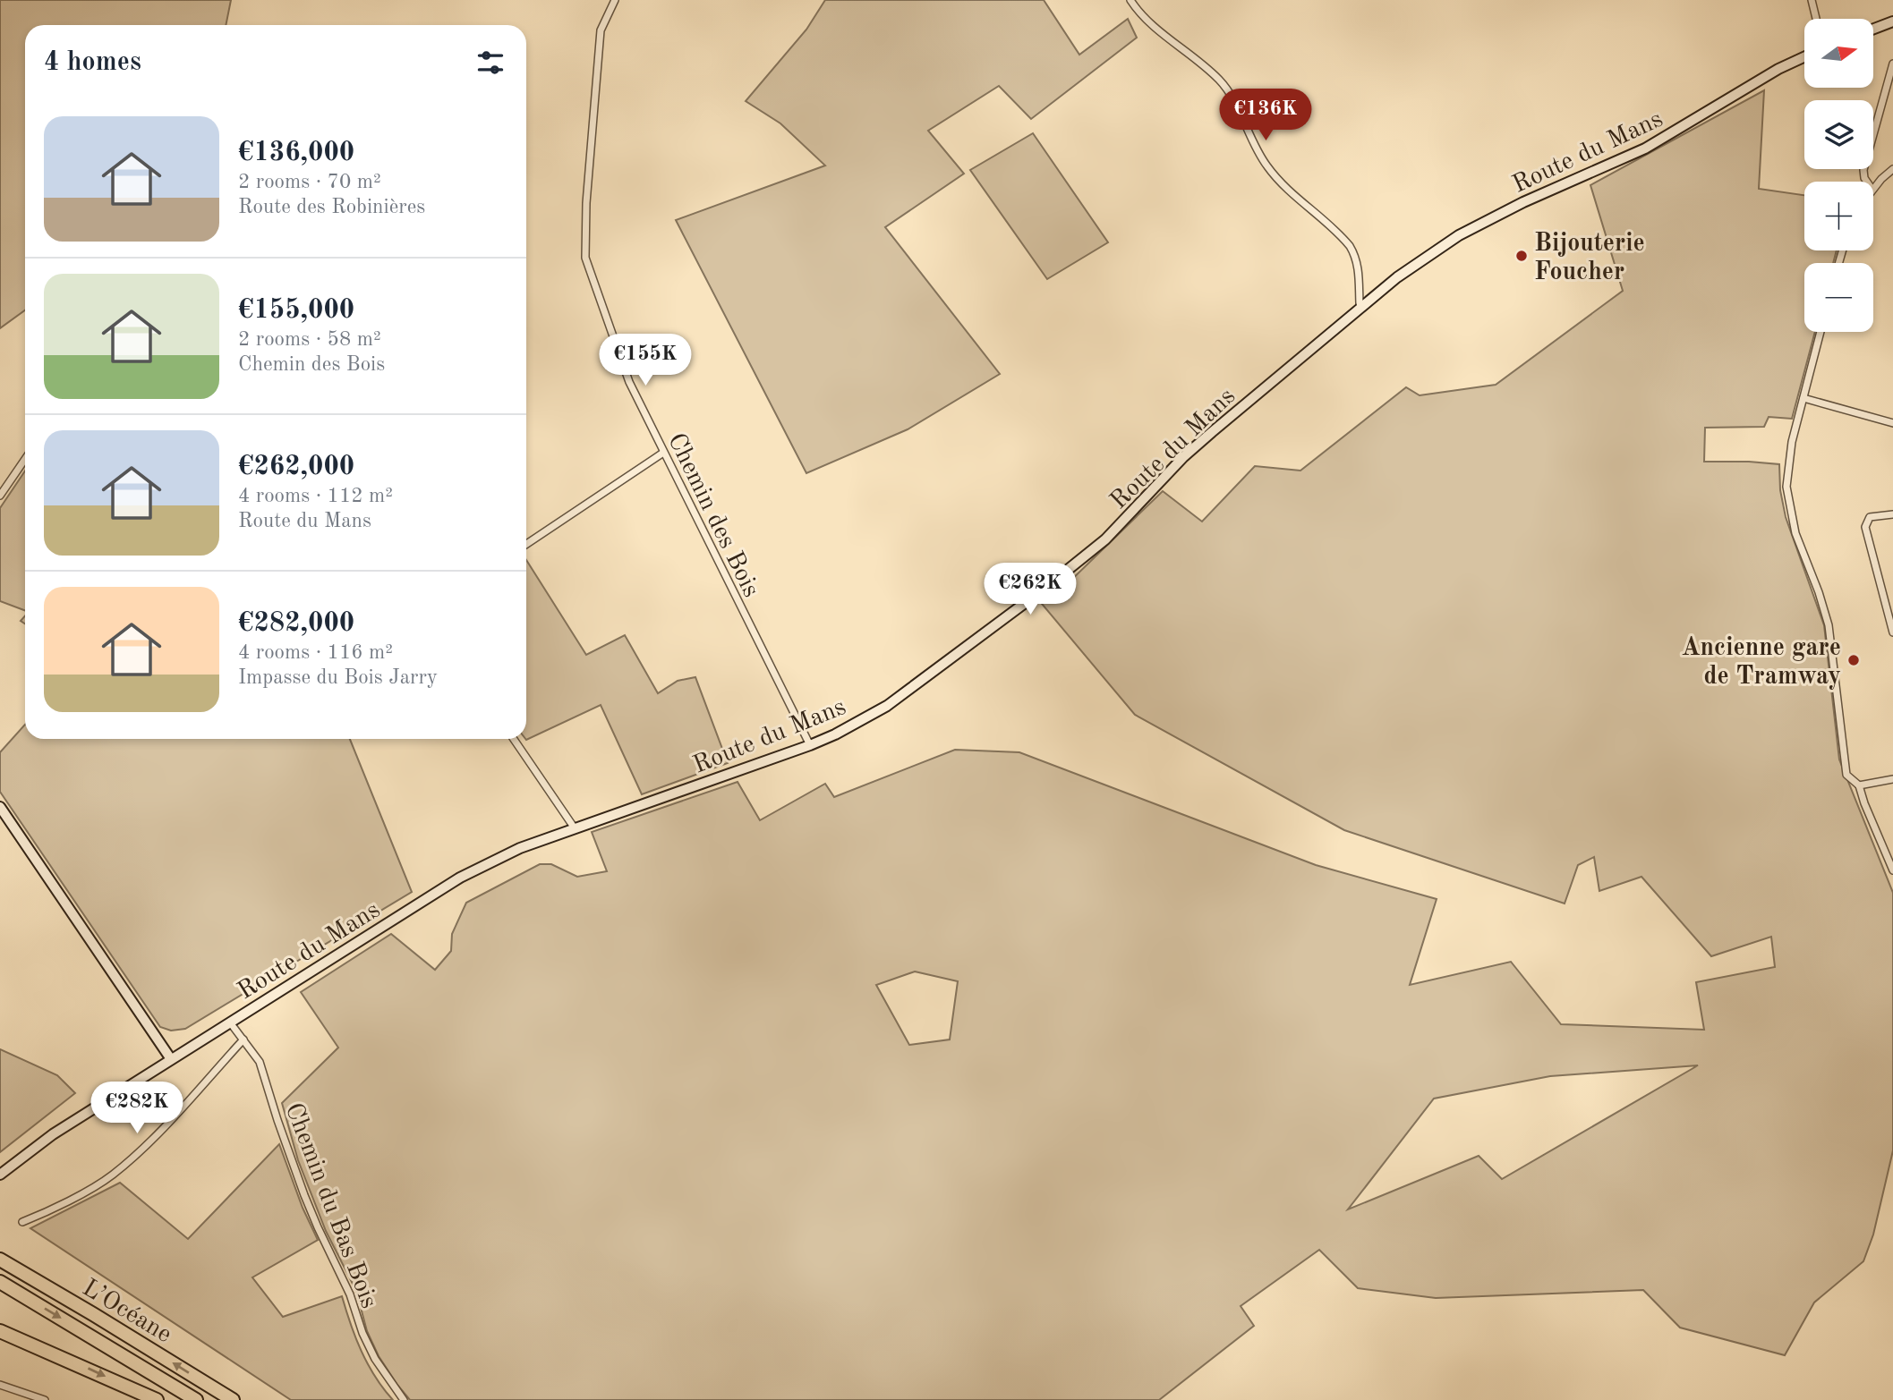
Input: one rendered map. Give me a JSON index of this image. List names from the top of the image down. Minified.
{"streets":{"highway":["L’Océane"],"street":["Route du Mans","Chemin des Bois","Chemin du Bas Bois"]},"crossings":[["Route du Mans","Chemin des Bois"],["Route du Mans","Chemin du Bas Bois"]],"places":["Bijouterie Foucher","Ancienne gare de Tramway"],"north":"right","page":{"map_buttons":["+","−"],"heading":"4 homes","price":["€136K","€155K","€262K","€282K"],"list":[{"name":"€136,000","note":"2 rooms · 70 m² · Route des Robinières"},{"name":"€155,000","note":"2 rooms · 58 m² · Chemin des Bois"},{"name":"€262,000","note":"4 rooms · 112 m² · Route du Mans"},{"name":"€282,000","note":"4 rooms · 116 m² · Impasse du Bois Jarry"}]}}
